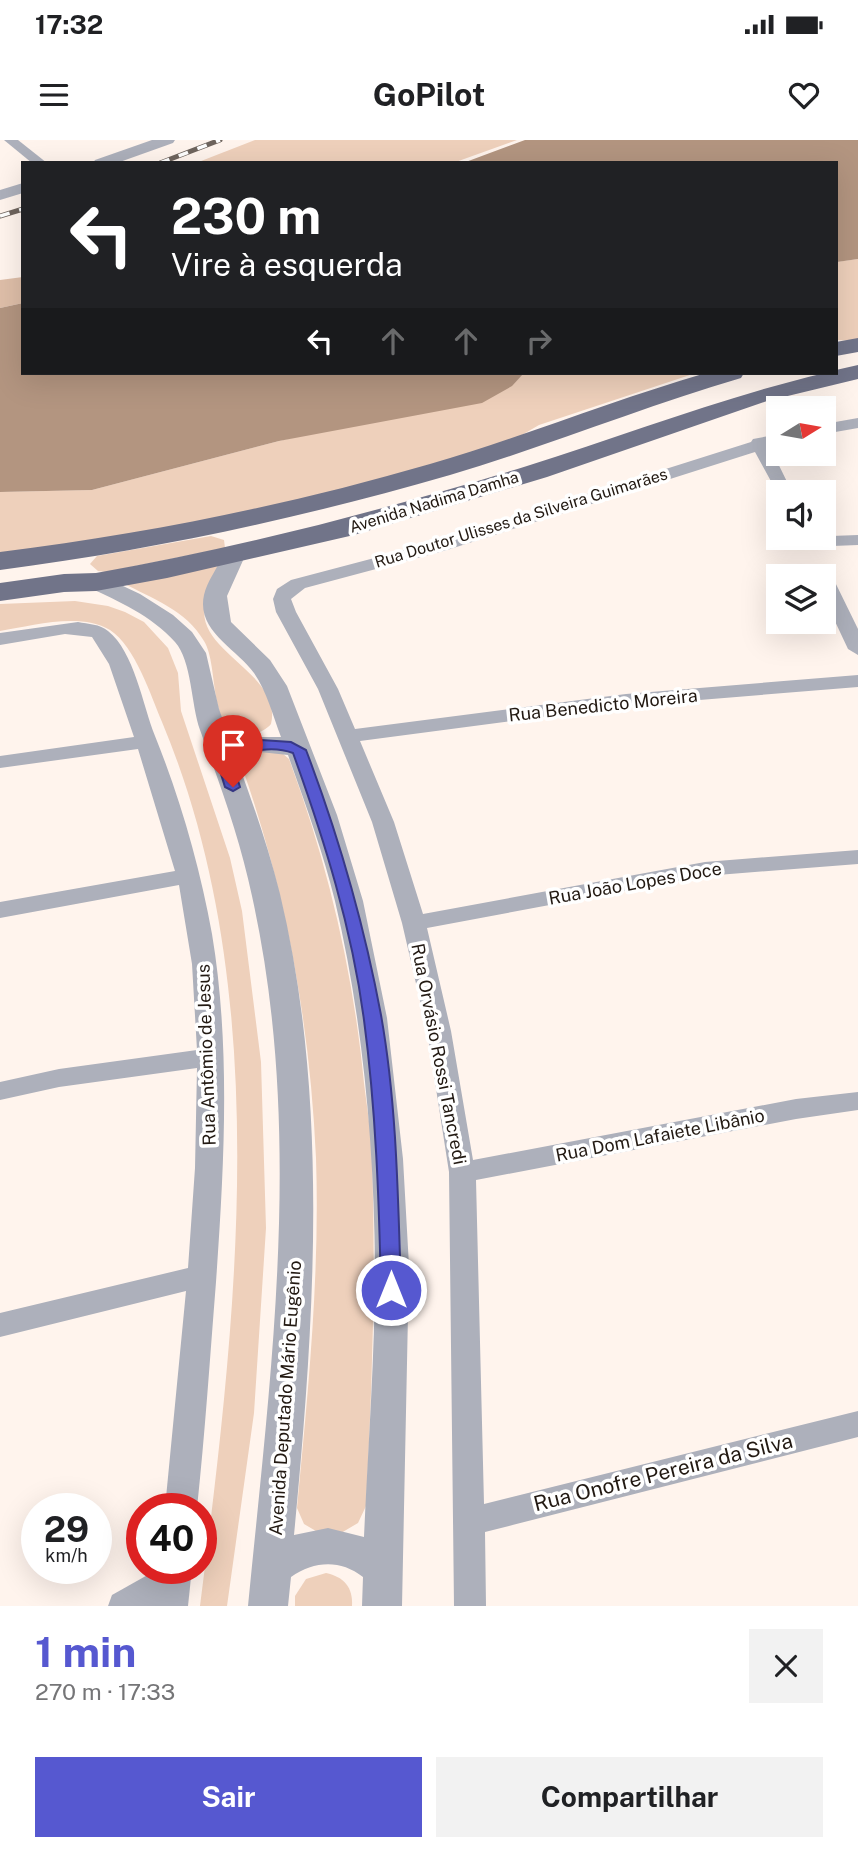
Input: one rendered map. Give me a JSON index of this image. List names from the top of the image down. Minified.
{"streets":{"main road":["Avenida Nadima Damha"],"street":["Rua Doutor Ulisses da Silveira Guimarães","Rua Benedicto Moreira","Rua João Lopes Doce","Rua Orvásio Rossi Tancredi","Rua Antômio de Jesus","Rua Dom Lafaiete Libânio","Avenida Deputado Mário Eugênio","Rua Onofre Pereira da Silva"]},"crossings":[["Avenida Nadima Damha","Avenida Deputado Mário Eugênio"],["Rua Doutor Ulisses da Silveira Guimarães","Rua Orvásio Rossi Tancredi"],["Rua Benedicto Moreira","Rua Orvásio Rossi Tancredi"],["Rua João Lopes Doce","Rua Orvásio Rossi Tancredi"],["Rua Orvásio Rossi Tancredi","Rua Dom Lafaiete Libânio"],["Rua Orvásio Rossi Tancredi","Rua Onofre Pereira da Silva"]],"north":"right","page":{"status":"17:32","header":"GoPilot","turn":["230 m","Vire à esquerda"],"speed":"29 km/h","limit":"40","heading":["1 min","270 m · 17:33"],"buttons":["Sair","Compartilhar"]}}
